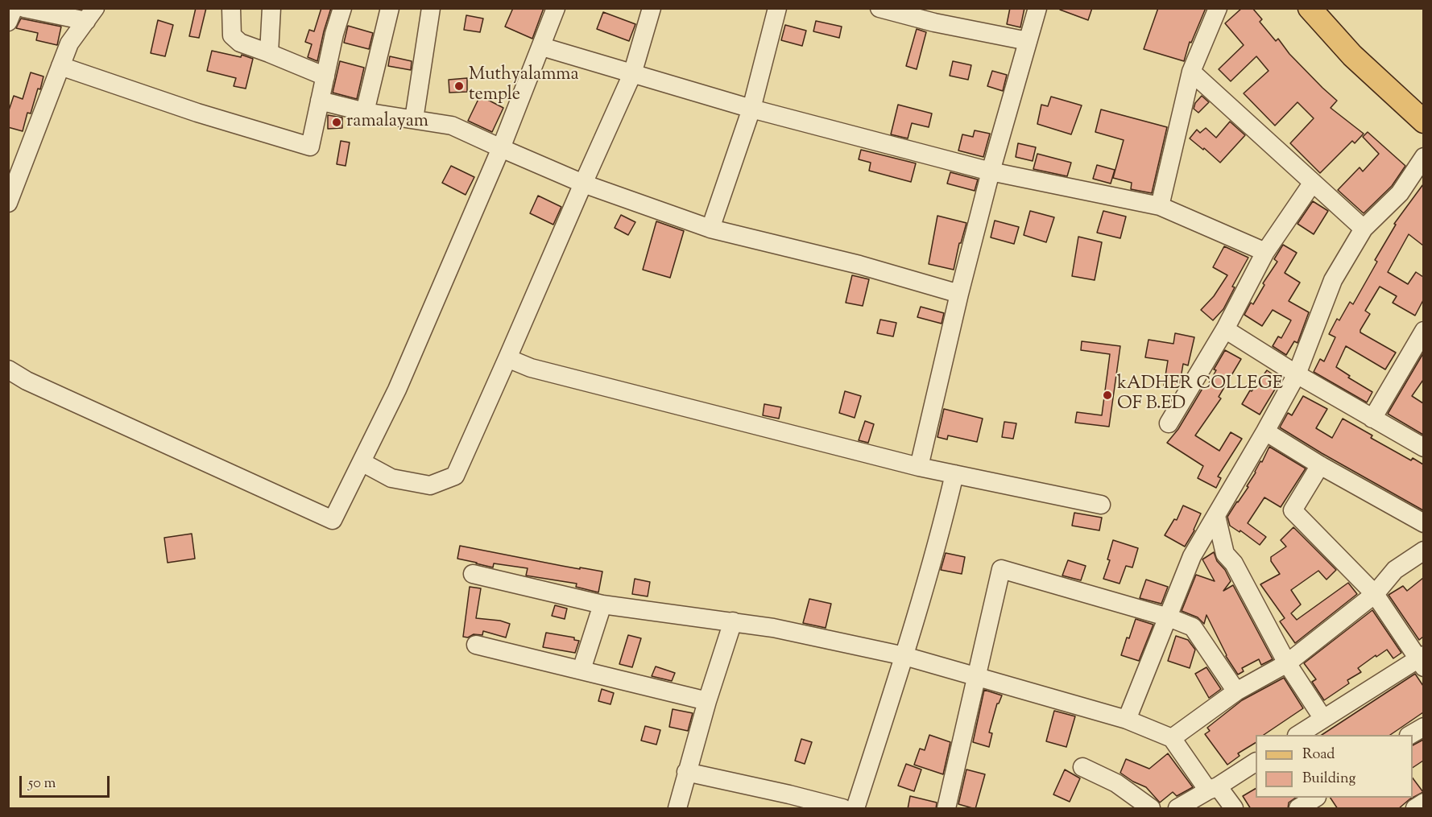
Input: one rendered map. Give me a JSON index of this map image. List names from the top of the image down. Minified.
{"places":["Muthyalamma temple","ramalayam","kADHER COLLEGE OF B.ED"],"legend":["Road","Building"],"scale_bar":"50 m"}
